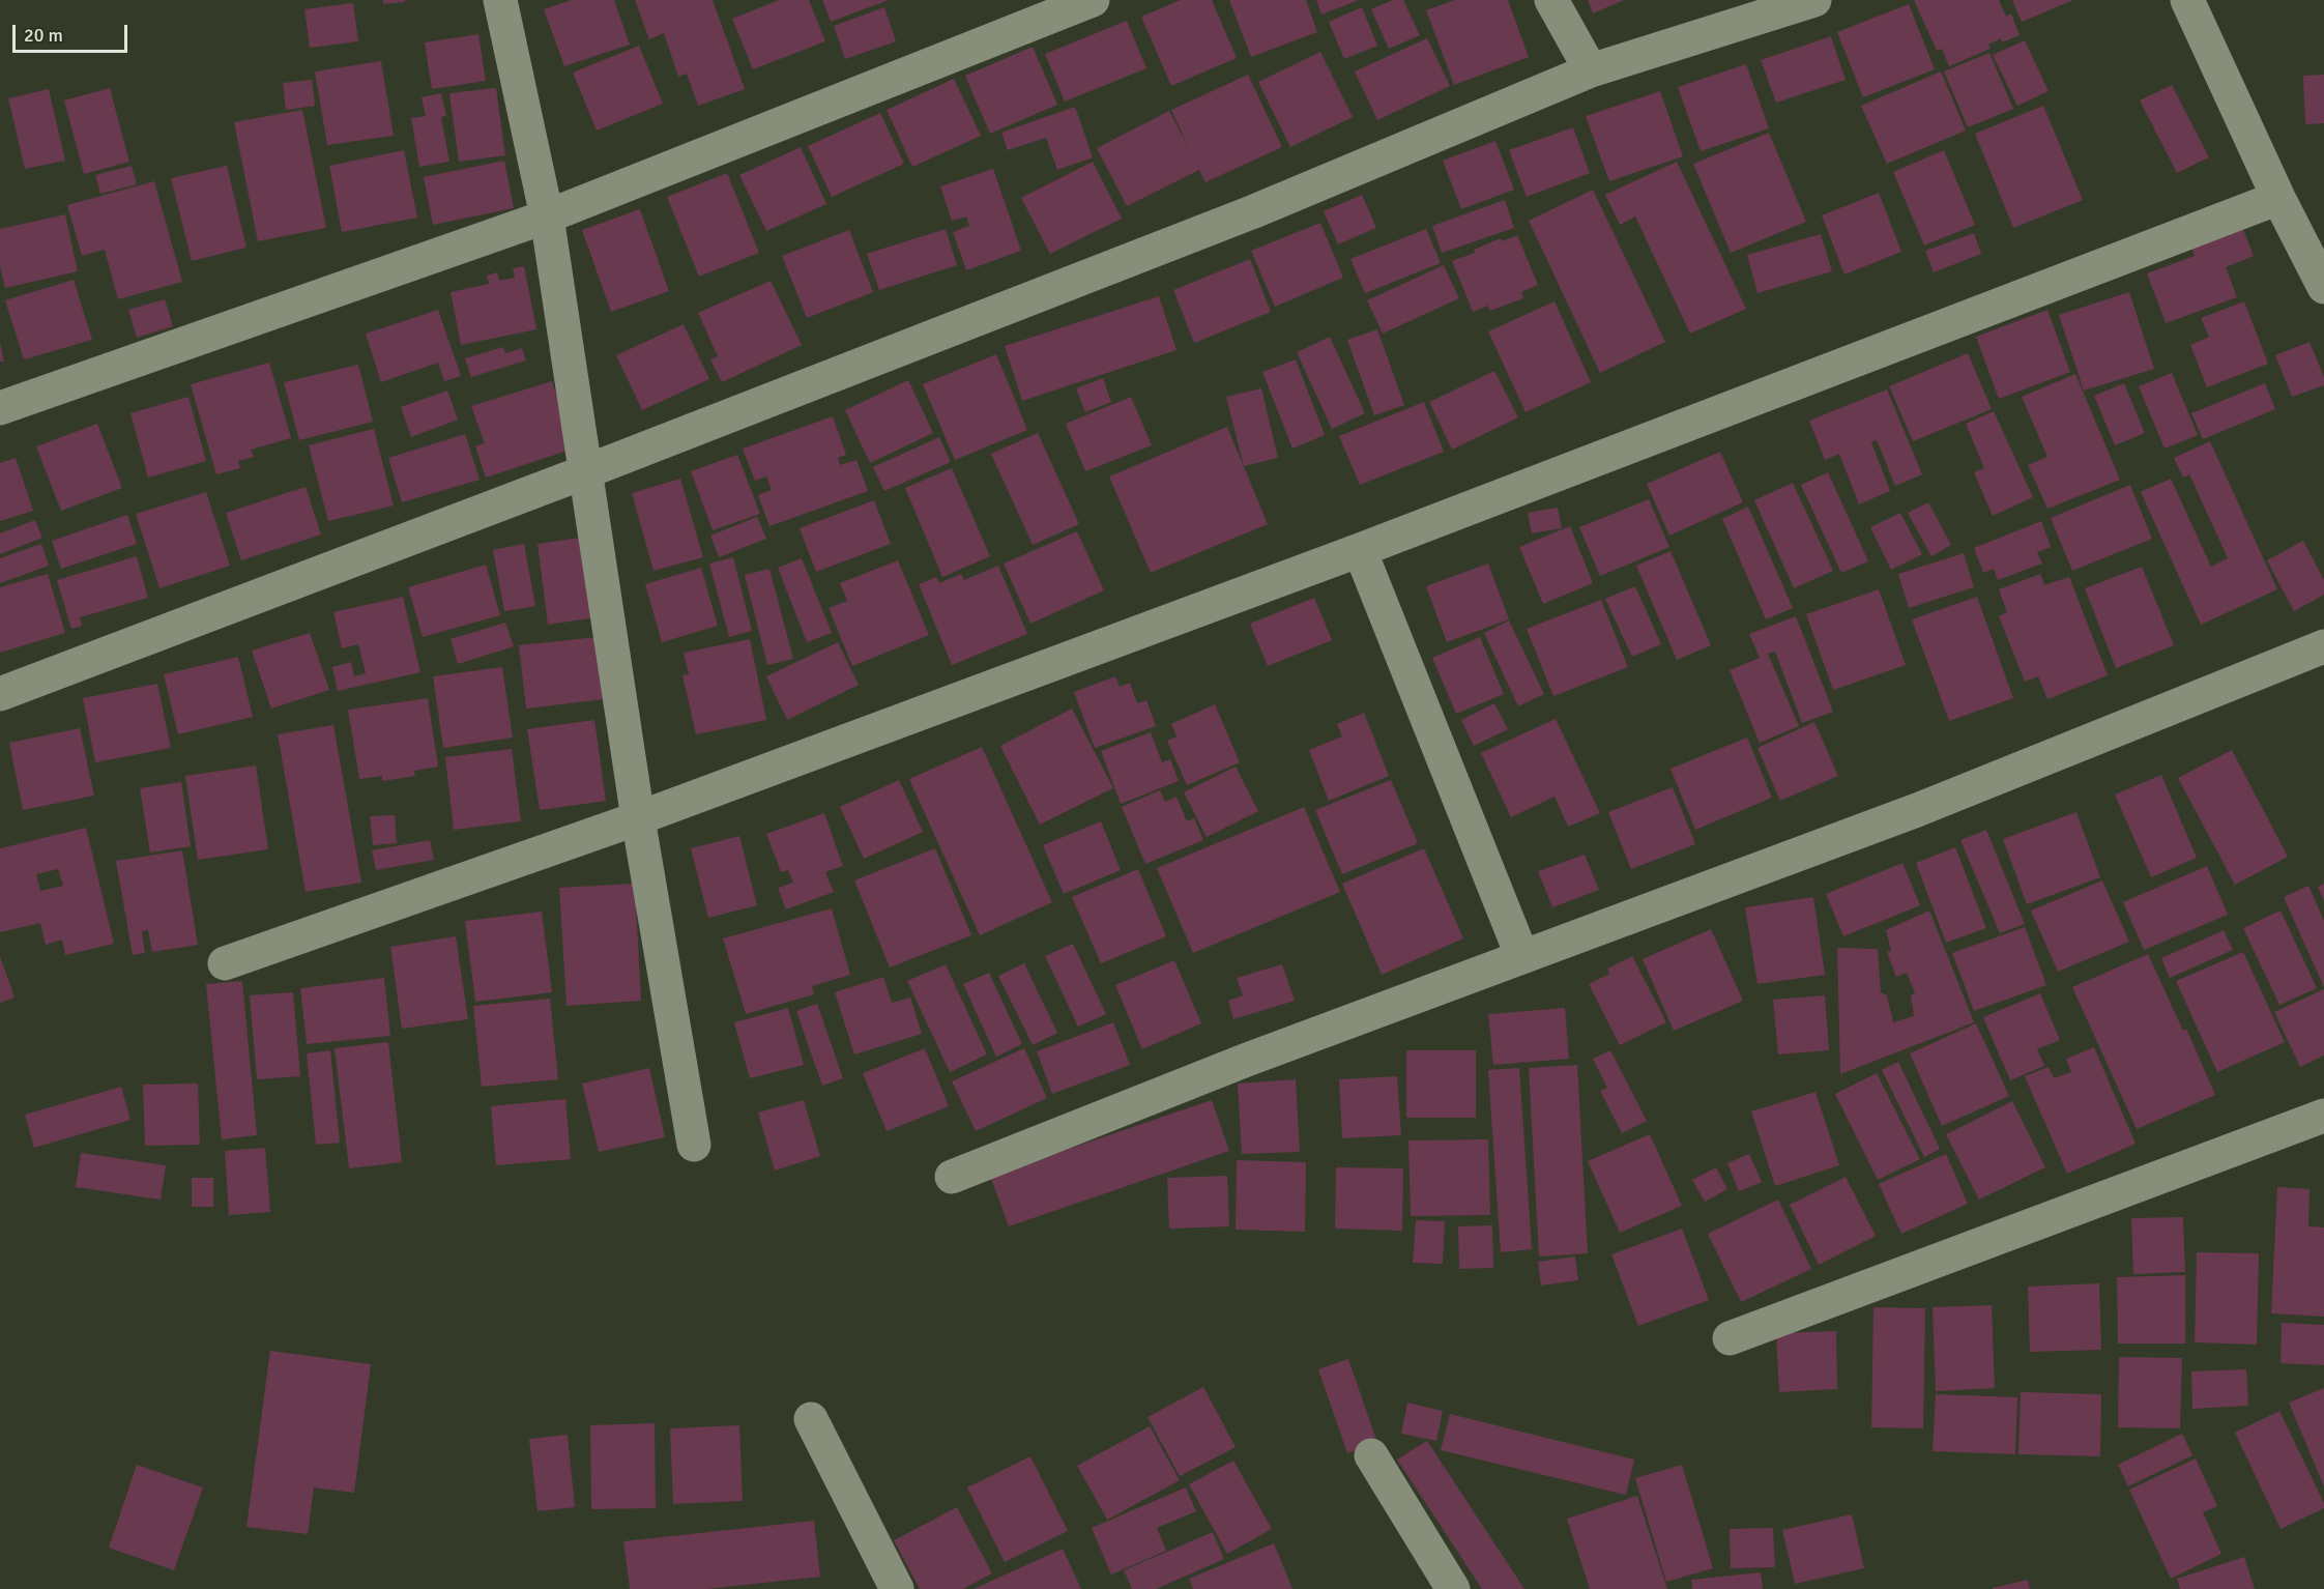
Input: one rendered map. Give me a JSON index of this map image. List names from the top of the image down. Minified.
{"scale_bar":"20 m"}
